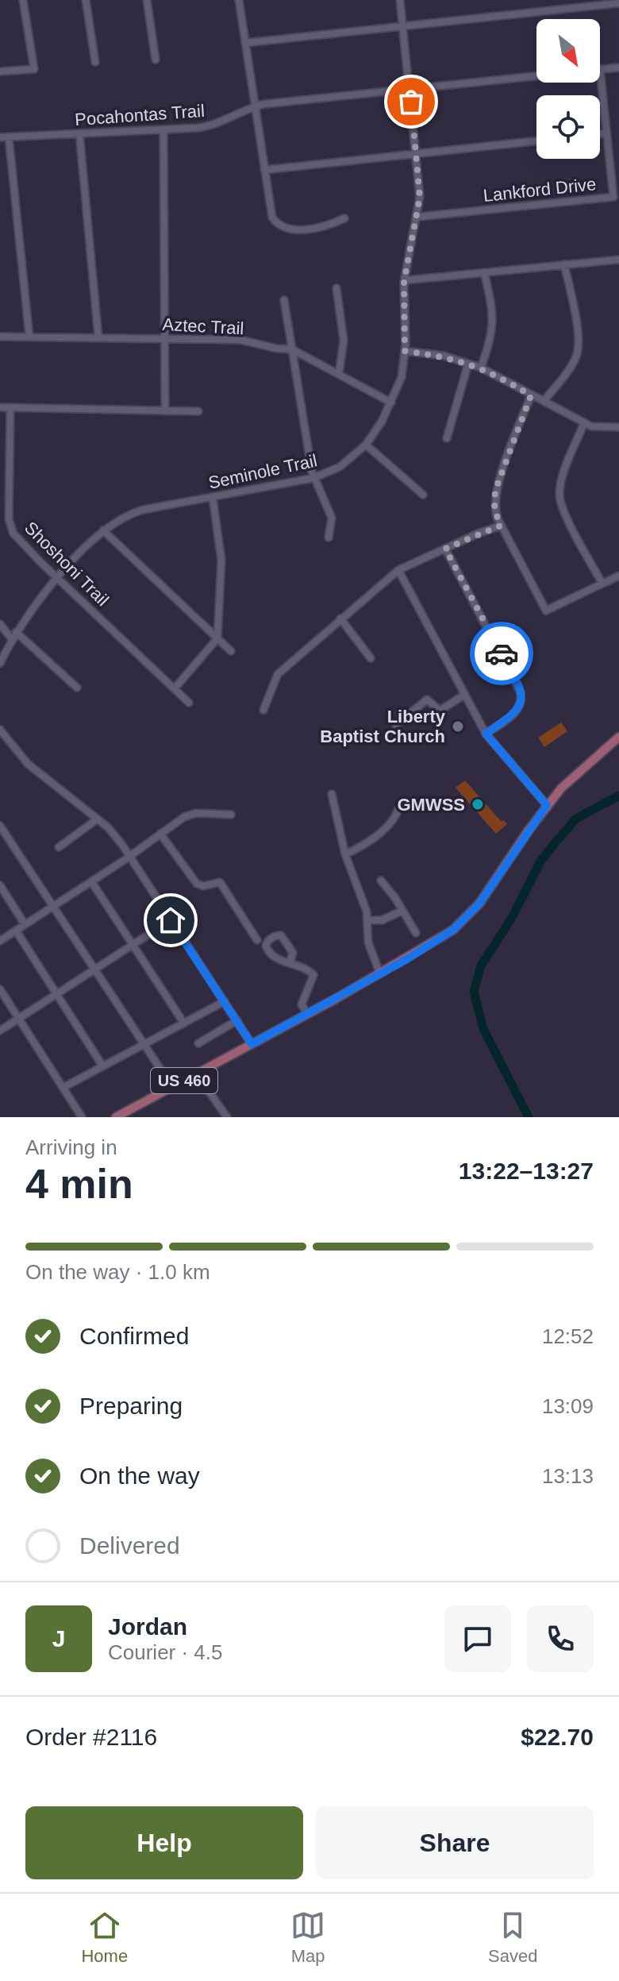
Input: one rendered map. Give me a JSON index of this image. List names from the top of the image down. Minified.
{"streets":{"main road":["US 460"],"street":["Pocahontas Trail","Lankford Drive","Aztec Trail","Seminole Trail","Shoshoni Trail"]},"crossings":[["Pocahontas Trail","Seminole Trail"],["Lankford Drive","Seminole Trail"],["Aztec Trail","Seminole Trail"],["Seminole Trail","Shoshoni Trail"]],"places":["Liberty Baptist Church","GMWSS"],"north":"bottom right","page":{"heading":["4 min","Arriving in","13:22–13:27"],"panel":["Jordan","Courier · 4.5","Order #2116","$22.70"],"bar":"On the way · 1.0 km","list":[["Confirmed","12:52"],["Preparing","13:09"],["On the way","13:13"],"Delivered"],"round":"J","buttons":["Help","Share"],"tabs":["Home","Map","Saved"]}}
